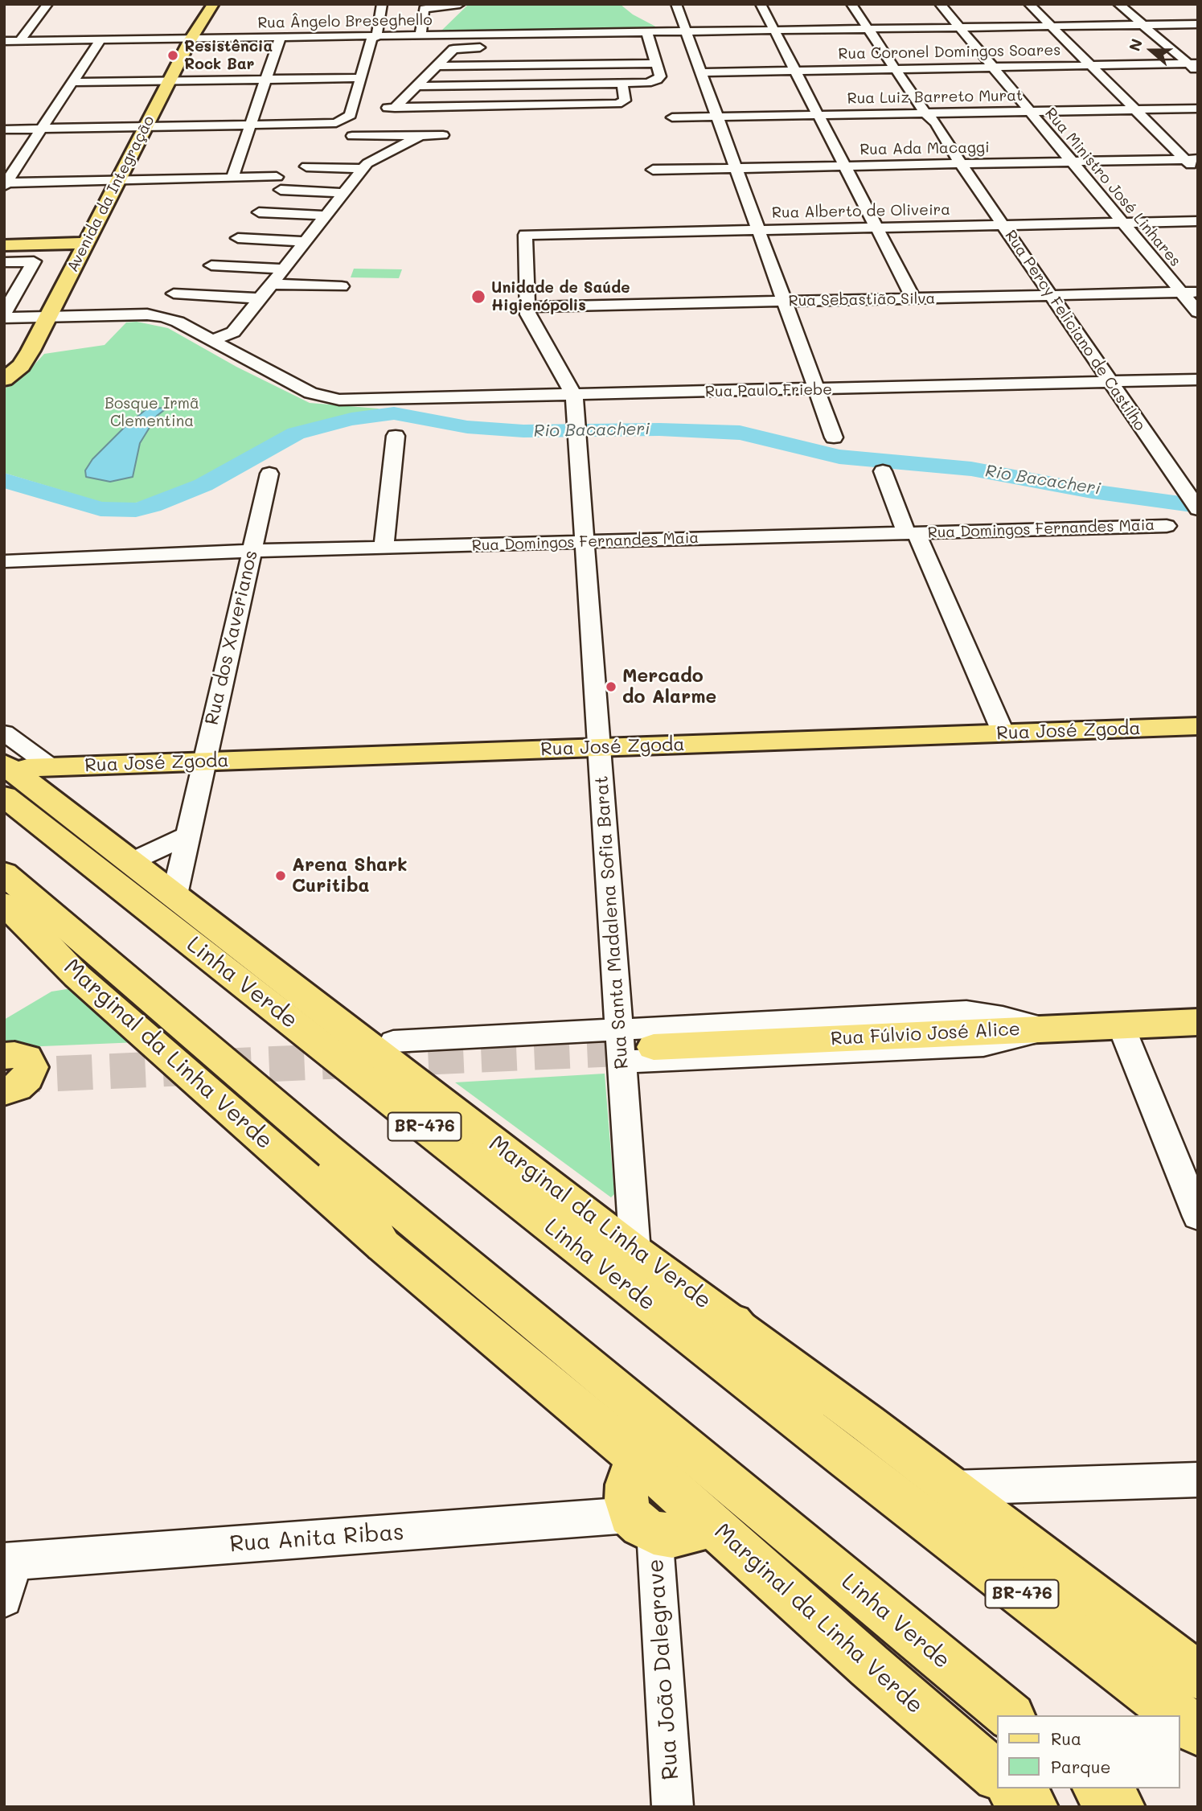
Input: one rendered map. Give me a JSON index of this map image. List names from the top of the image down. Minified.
{"streets":{"main road":["Avenida da Integração","Rua José Zgoda","Linha Verde","Rua Fúlvio José Alice","Marginal da Linha Verde","BR-476"],"street":["Rua Ângelo Breseghello","Rua Coronel Domingos Soares","Rua Luiz Barreto Murat","Rua Ada Macaggi","Rua Ministro José Linhares","Rua Alberto de Oliveira","Rua Sebastião Silva","Rua Percy Feliciano de Castilho","Rua Paulo Friebe","Rua Domingos Fernandes Maia","Rua dos Xaverianos","Rua Santa Madalena Sofia Barat","Rua Anita Ribas","Rua João Dalegrave"]},"crossings":[["Rua Ângelo Breseghello","Rua Ministro José Linhares"],["Rua Ângelo Breseghello","Avenida da Integração"],["Rua Ângelo Breseghello","Rua Percy Feliciano de Castilho"],["Rua Coronel Domingos Soares","Rua Ministro José Linhares"],["Rua Coronel Domingos Soares","Rua Percy Feliciano de Castilho"],["Rua Luiz Barreto Murat","Rua Ministro José Linhares"],["Rua Luiz Barreto Murat","Rua Percy Feliciano de Castilho"],["Rua Ada Macaggi","Rua Ministro José Linhares"],["Rua Ada Macaggi","Rua Percy Feliciano de Castilho"],["Rua Ministro José Linhares","Rua Alberto de Oliveira"],["Rua Ministro José Linhares","Rua Sebastião Silva"],["Avenida da Integração","Rua Paulo Friebe"],["Rua Alberto de Oliveira","Rua Percy Feliciano de Castilho"],["Rua Alberto de Oliveira","Rua Santa Madalena Sofia Barat"],["Rua Sebastião Silva","Rua Percy Feliciano de Castilho"],["Rua Sebastião Silva","Rua Santa Madalena Sofia Barat"],["Rua Percy Feliciano de Castilho","Rua Paulo Friebe"],["Rua Paulo Friebe","Rua Santa Madalena Sofia Barat"],["Rua Domingos Fernandes Maia","Rua dos Xaverianos"],["Rua Domingos Fernandes Maia","Rua Santa Madalena Sofia Barat"],["Rua dos Xaverianos","Rua José Zgoda"],["Rua dos Xaverianos","Marginal da Linha Verde"],["Rua José Zgoda","Rua Santa Madalena Sofia Barat"],["Rua José Zgoda","Marginal da Linha Verde"],["Rua Santa Madalena Sofia Barat","Marginal da Linha Verde"],["Rua Anita Ribas","Rua João Dalegrave"]],"water":["Rio Bacacheri"],"parks":["Bosque Irmã Clementina"],"places":["Resistência Rock Bar","Unidade de Saúde Higienópolis","Mercado do Alarme","Arena Shark Curitiba"],"legend":["Rua","Parque"],"north":"left"}
